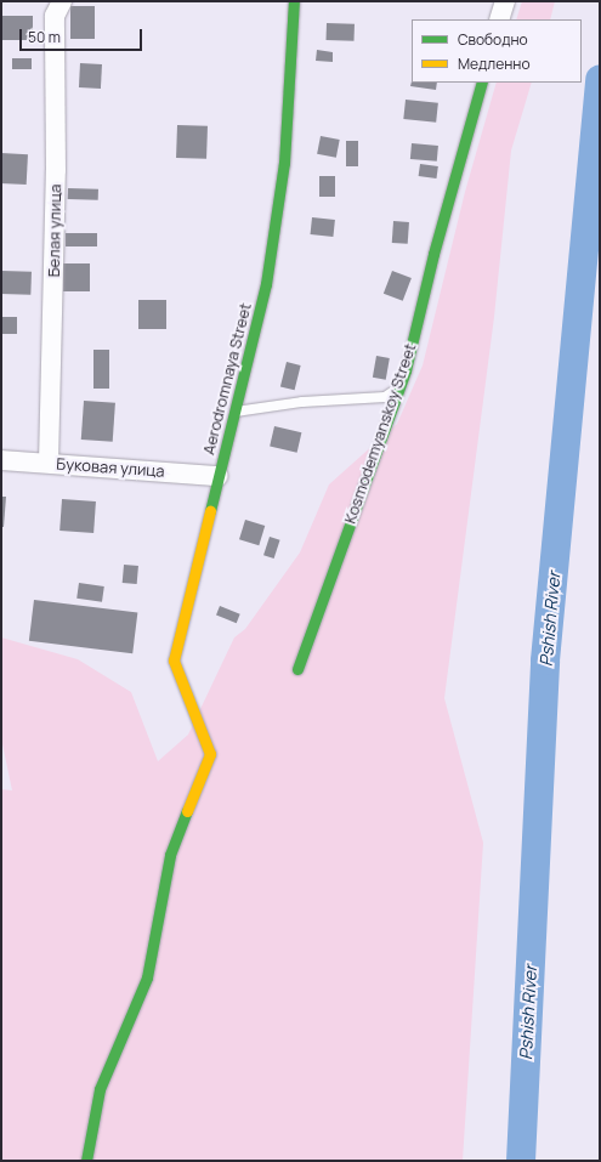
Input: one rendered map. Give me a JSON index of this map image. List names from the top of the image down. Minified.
{"streets":{"street":["Белая улица","Aerodromnaya Street","Kosmodemyanskoy Street","Буковая улица"]},"crossings":[["Белая улица","Буковая улица"],["Aerodromnaya Street","Буковая улица"]],"water":["Pshish River"],"legend":["Свободно","Медленно"],"scale_bar":"50 m"}
